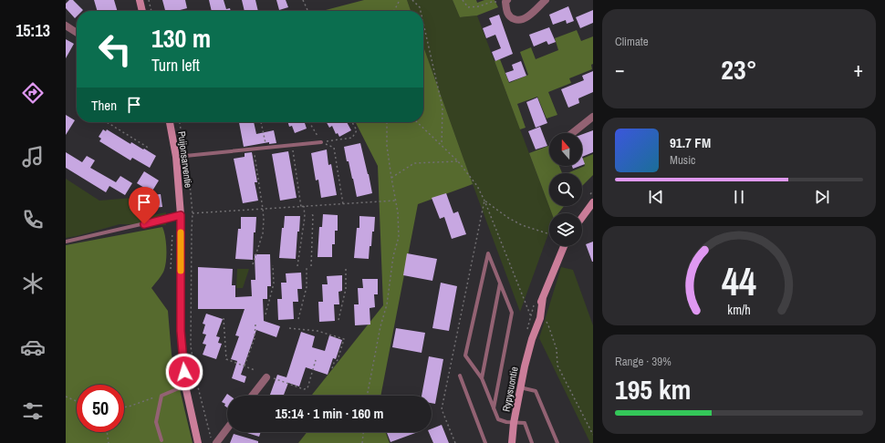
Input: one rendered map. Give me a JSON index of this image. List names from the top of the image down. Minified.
{"streets":{"main road":["Puijonsarventie","Rypysuontie"]},"north":"top","page":{"tabs":"15:13","tile":["Climate",["Range · 39%","195 km"]],"turn":["130 m","Turn left"],"heat":["−","23°","+"],"then":"Then","song":["91.7 FM","Music"],"limit":"50","trip":"15:14 · 1 min · 160 m","gauge":["44","km/h"]}}
